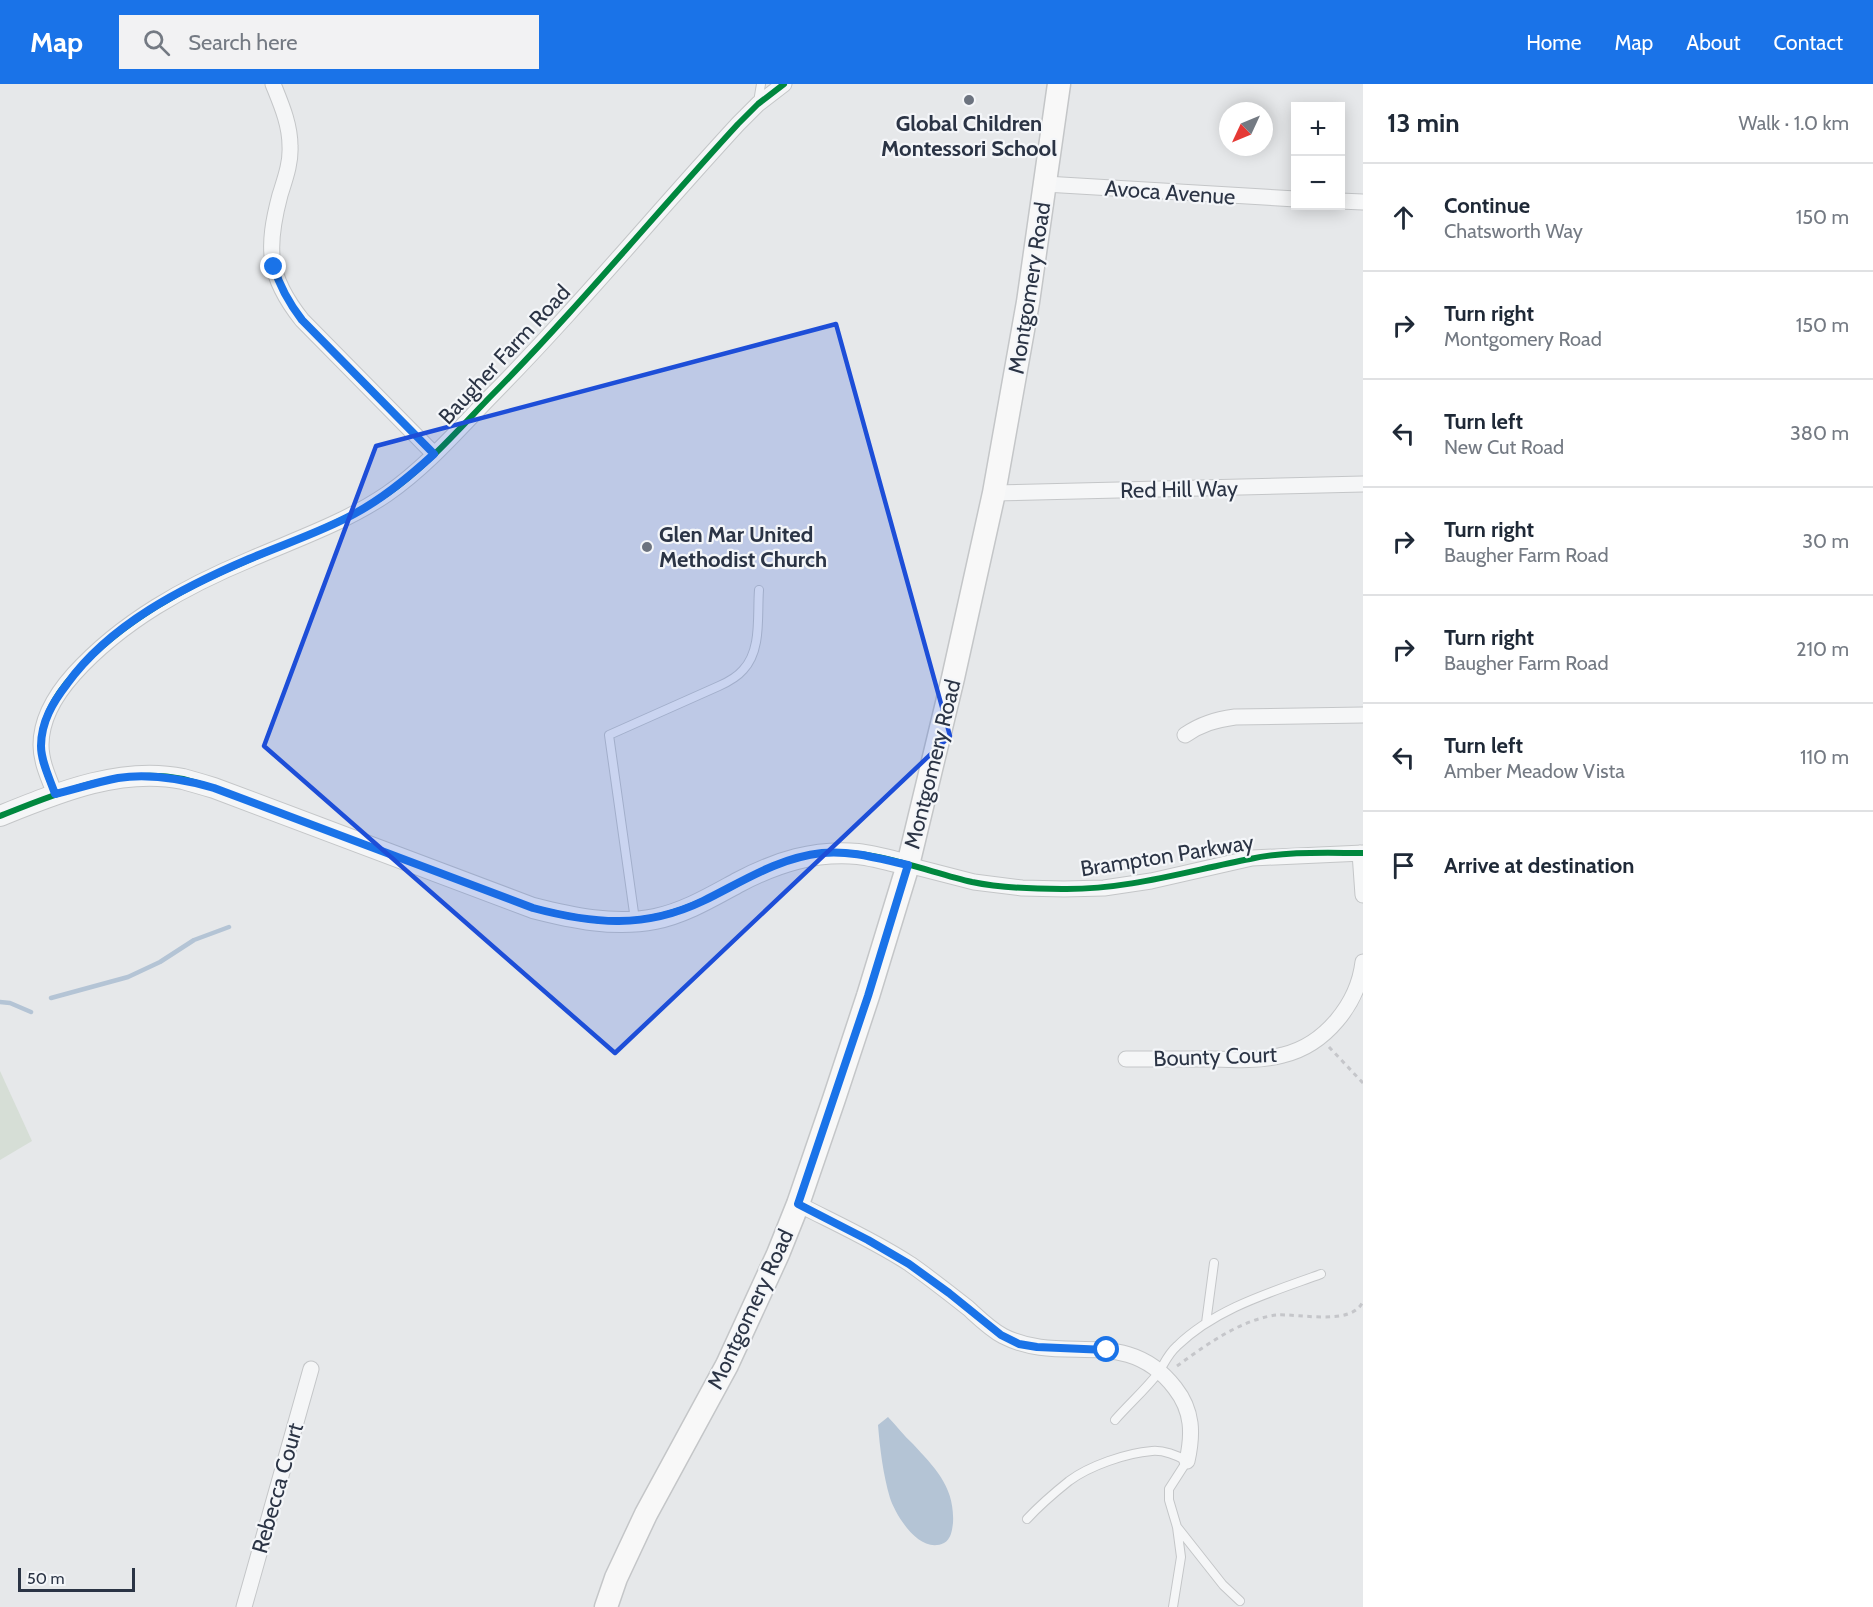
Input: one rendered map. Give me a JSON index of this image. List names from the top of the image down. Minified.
{"streets":{"main road":["Montgomery Road"],"street":["Avoca Avenue","Baugher Farm Road","Red Hill Way","Brampton Parkway","Bounty Court","Rebecca Court"]},"crossings":[["Avoca Avenue","Montgomery Road"],["Montgomery Road","Red Hill Way"],["Montgomery Road","Brampton Parkway"]],"places":["Global Children Montessori School","Glen Mar United Methodist Church"],"scale_bar":"50 m","north":"bottom left","page":{"header":"Map","search":"Search here","nav":["Home","Map","About","Contact"],"heading":["13 min","Walk · 1.0 km"],"map_buttons":["+","−"],"list":[["Continue","Chatsworth Way","150 m"],["Turn right","Montgomery Road","150 m"],["Turn left","New Cut Road","380 m"],["Turn right","Baugher Farm Road","30 m"],["Turn right","Baugher Farm Road","210 m"],["Turn left","Amber Meadow Vista","110 m"],"Arrive at destination"],"scale":"50 m"}}
